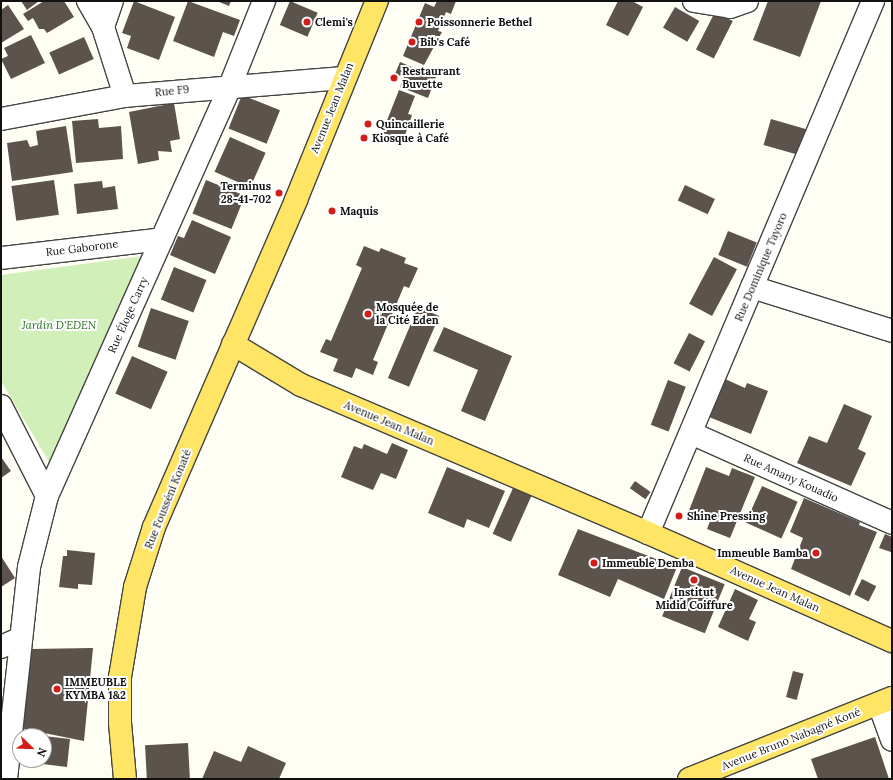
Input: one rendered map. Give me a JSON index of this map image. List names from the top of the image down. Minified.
{"streets":{"main road":["Avenue Jean Malan","Rue Fousséni Konaté","Avenue Bruno Nabagné Koné"],"street":["Rue F9","Rue Gaborone","Rue Dominique Tayoro","Rue Éloge Carry","Rue Amany Kouadio"]},"crossings":[["Rue F9","Avenue Jean Malan"],["Rue F9","Rue Éloge Carry"],["Avenue Jean Malan","Rue Dominique Tayoro"],["Avenue Jean Malan","Rue Fousséni Konaté"],["Rue Gaborone","Rue Éloge Carry"],["Rue Dominique Tayoro","Rue Amany Kouadio"]],"parks":["Jardin D'EDEN"],"places":["Clemi's","Poissonnerie Bethel","Bib's Café","Restaurant Buvette","Quincaillerie","Kiosque à Café","Terminus 28-41-702","Maquis","Mosquée de la Cité Eden","Shine Pressing","Immeuble Bamba","Immeuble Demba","Institut Midid Coiffure","IMMEUBLE KYMBA 1&2"],"north":"bottom right"}
